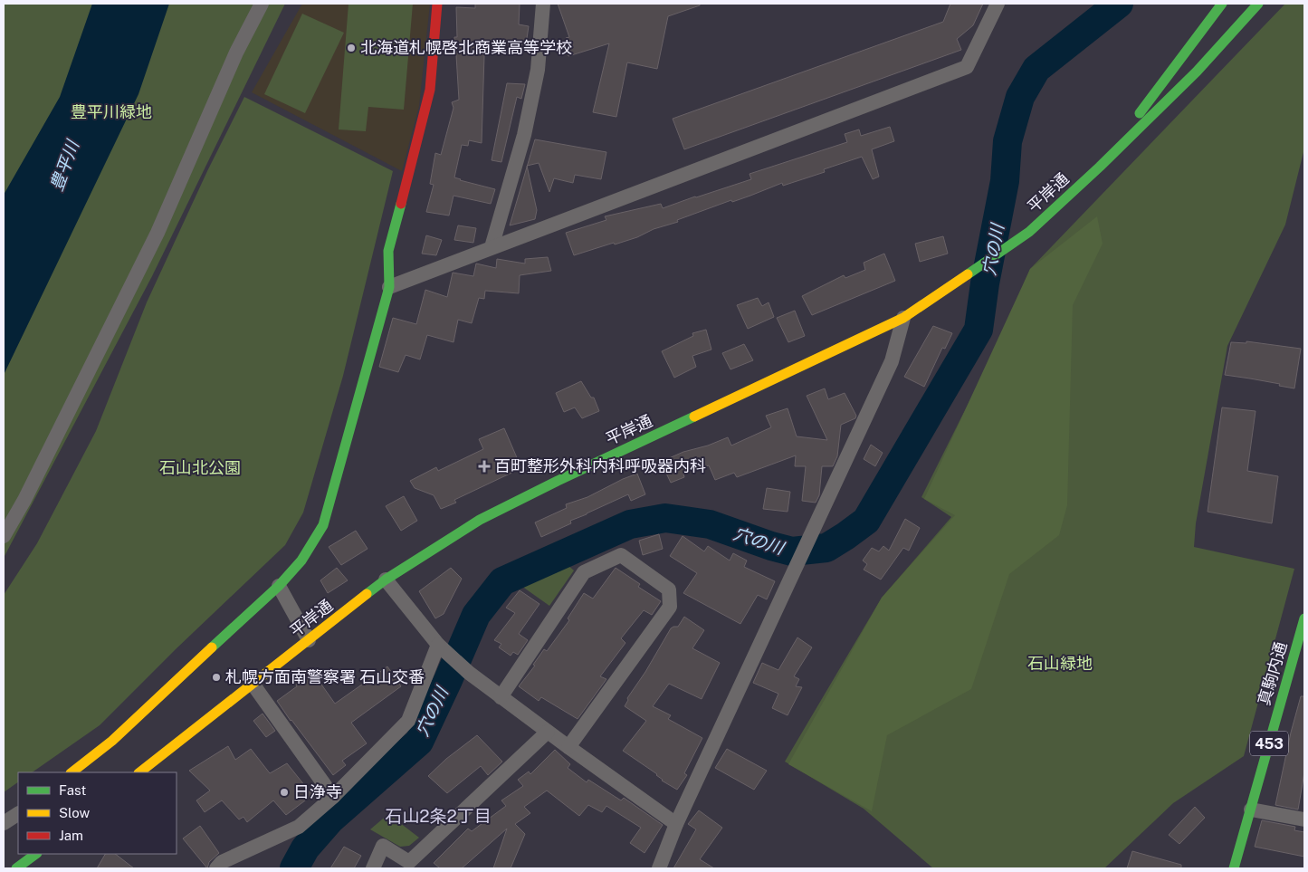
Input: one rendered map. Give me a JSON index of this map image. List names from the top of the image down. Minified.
{"streets":{"main road":["平岸通","真駒内通","453"]},"districts":["石山2条2丁目"],"water":["豊平川","穴の川"],"parks":["豊平川緑地","石山北公園","石山緑地"],"places":{"other":["北海道札幌啓北商業高等学校","札幌方面南警察署 石山交番","日浄寺"],"health":["百町整形外科内科呼吸器内科"]},"legend":["Fast","Slow","Jam"]}
